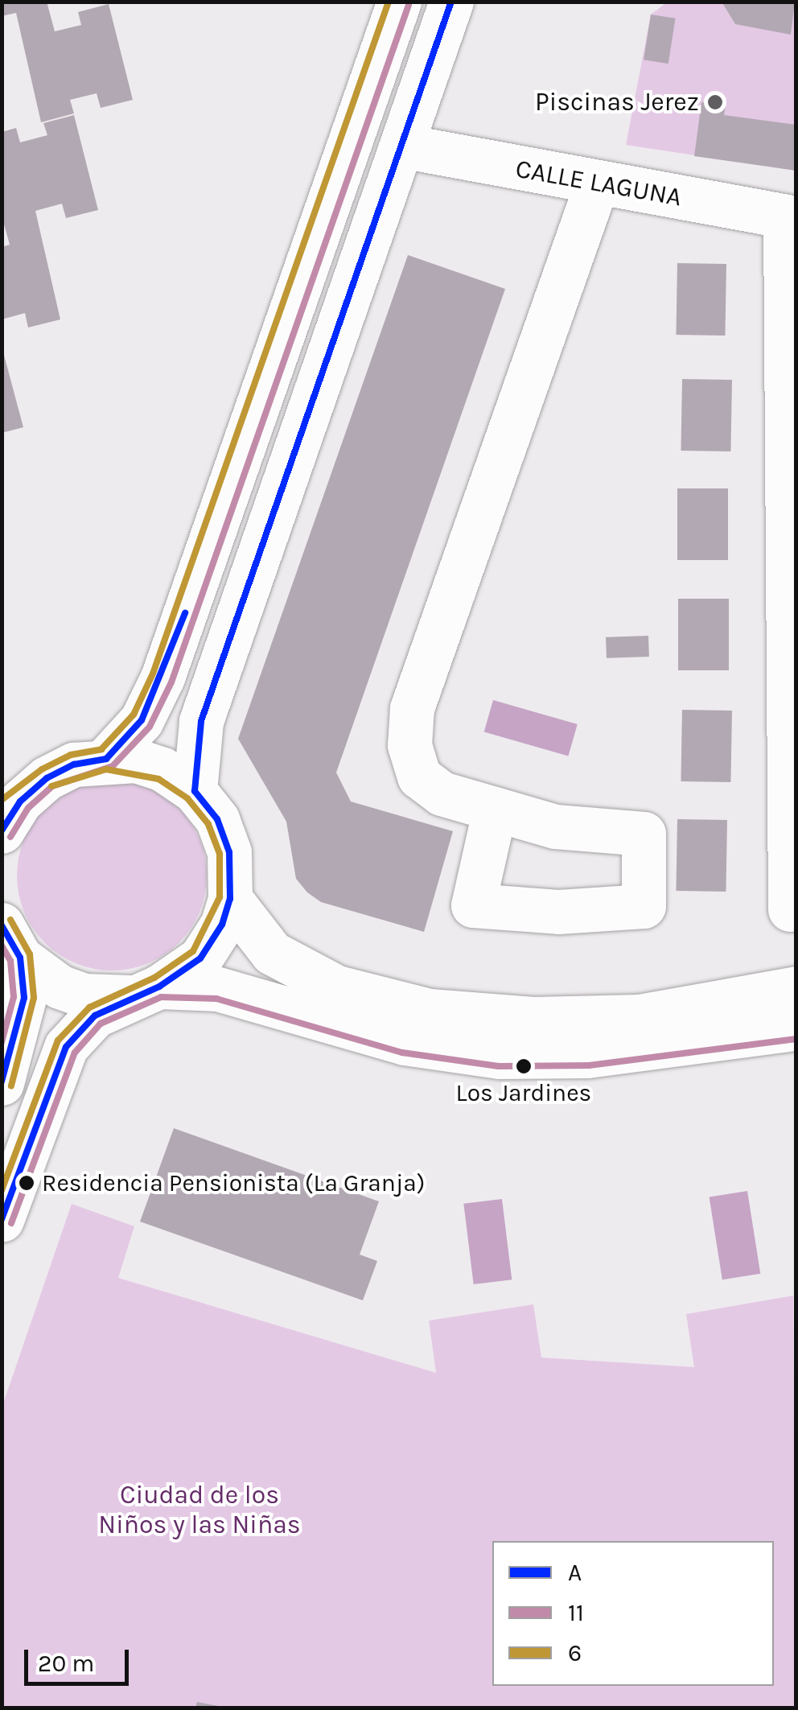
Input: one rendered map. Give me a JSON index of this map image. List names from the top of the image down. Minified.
{"streets":{"main road":["CALLE LAGUNA"]},"parks":["Ciudad de los Niños y las Niñas"],"places":["Piscinas Jerez","Los Jardines","Residencia Pensionista (La Granja)"],"lines":["transit line A","transit line 6","transit line 11"],"legend":["A","11","6"],"scale_bar":"20 m"}
